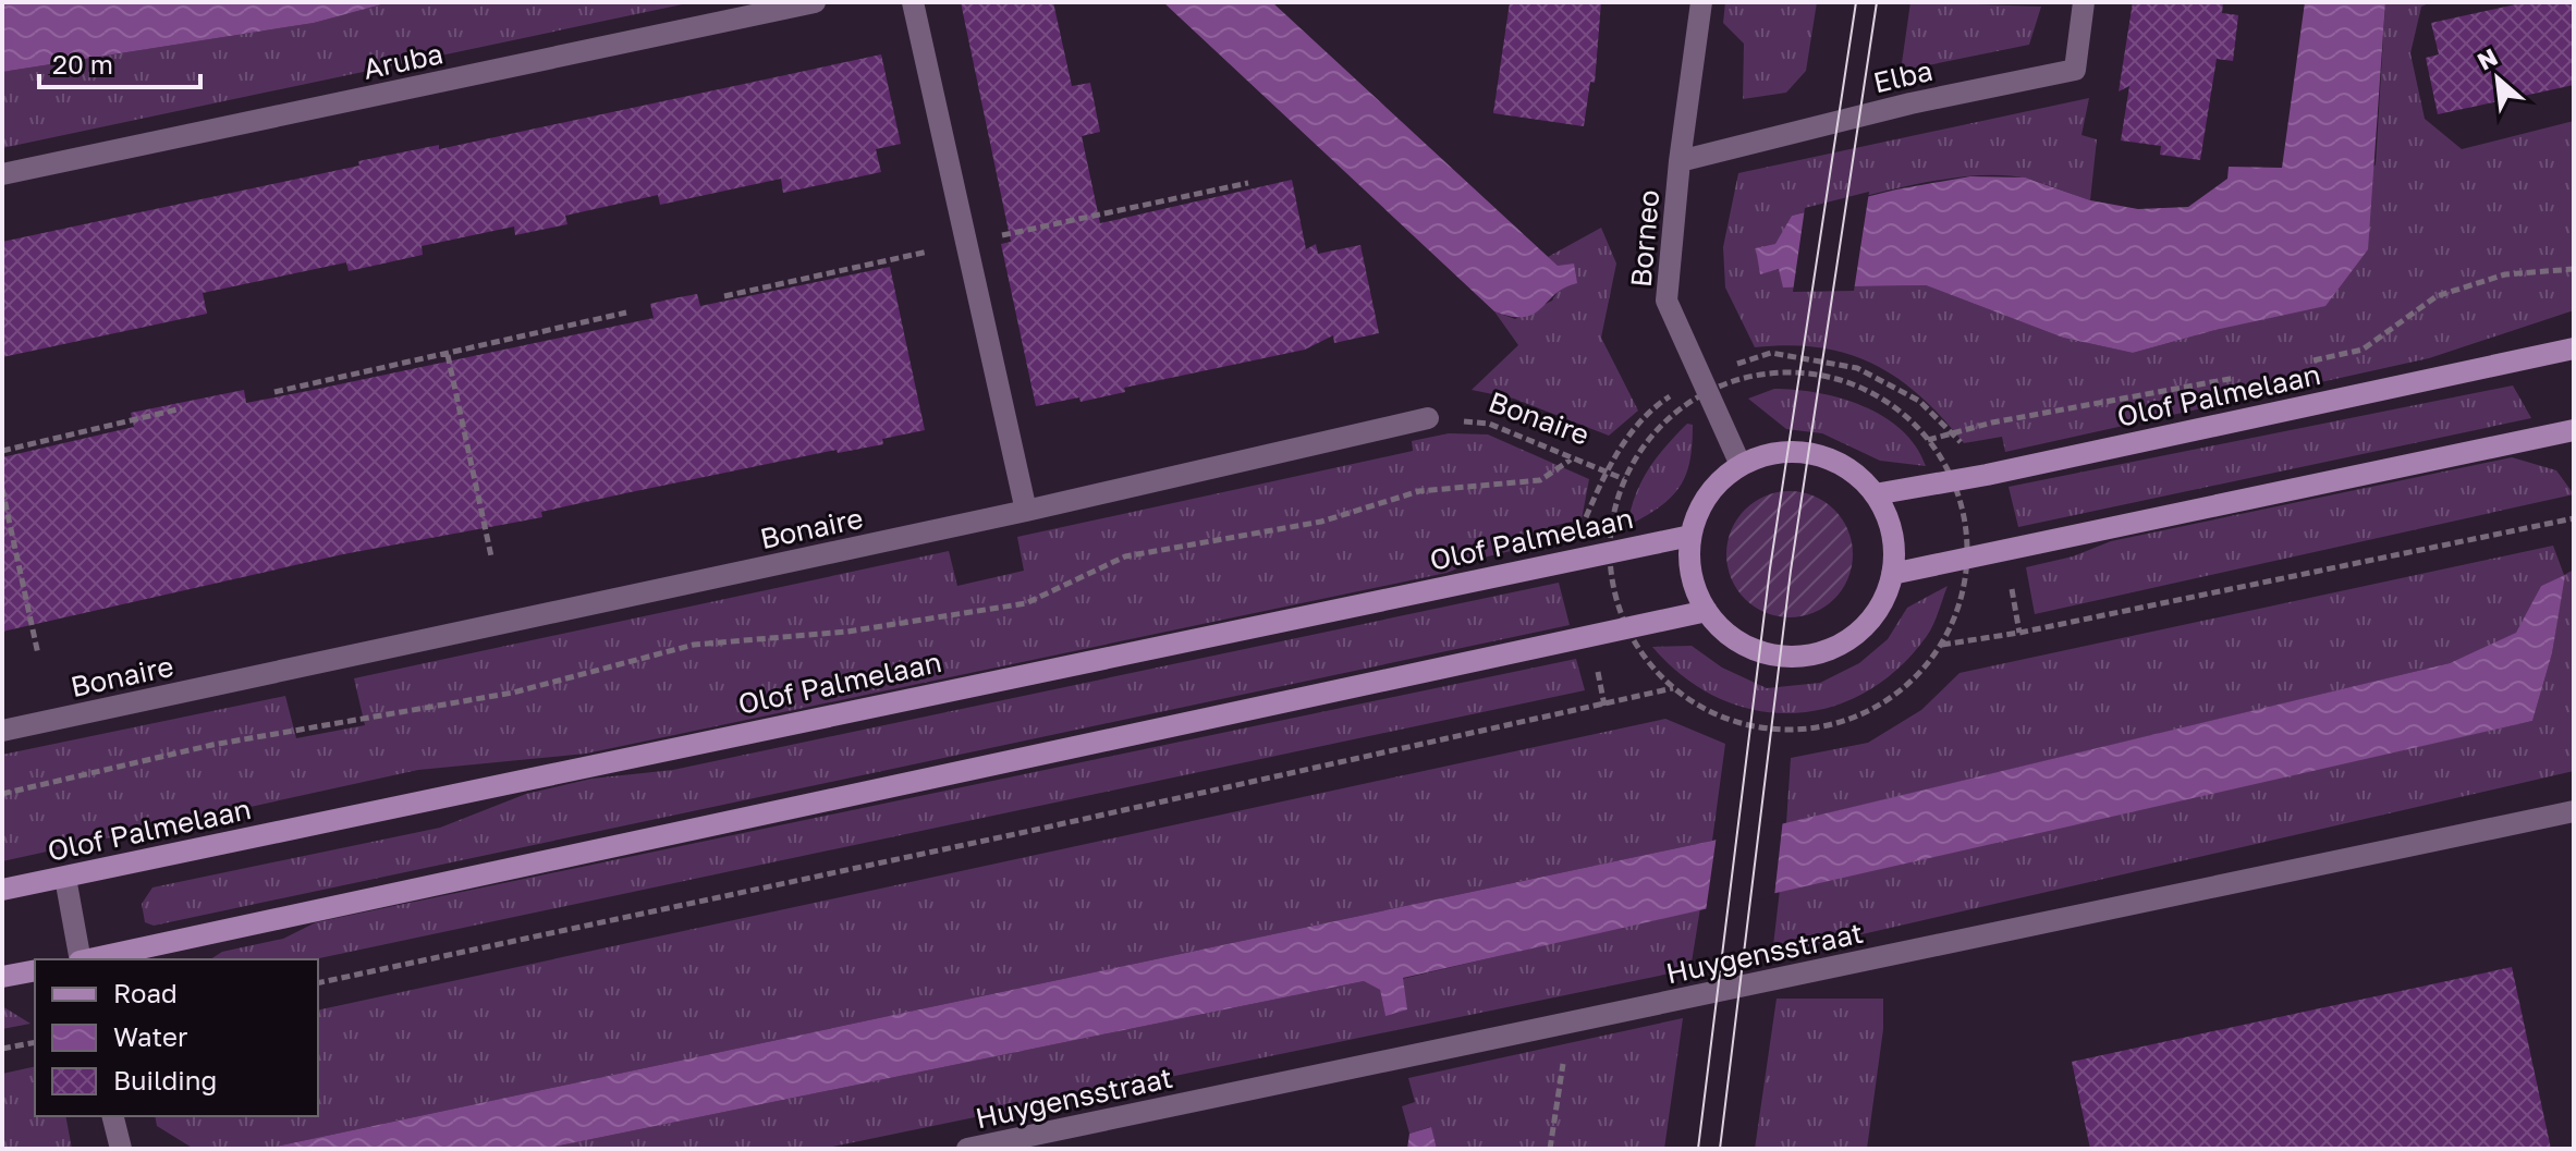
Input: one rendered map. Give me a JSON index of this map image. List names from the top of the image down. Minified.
{"streets":{"street":["Aruba","Elba","Borneo","Olof Palmelaan","Bonaire","Huygensstraat"]},"crossings":[["Elba","Borneo"],["Borneo","Olof Palmelaan"]],"legend":["Road","Water","Building"],"scale_bar":"20 m","north":"top left"}
